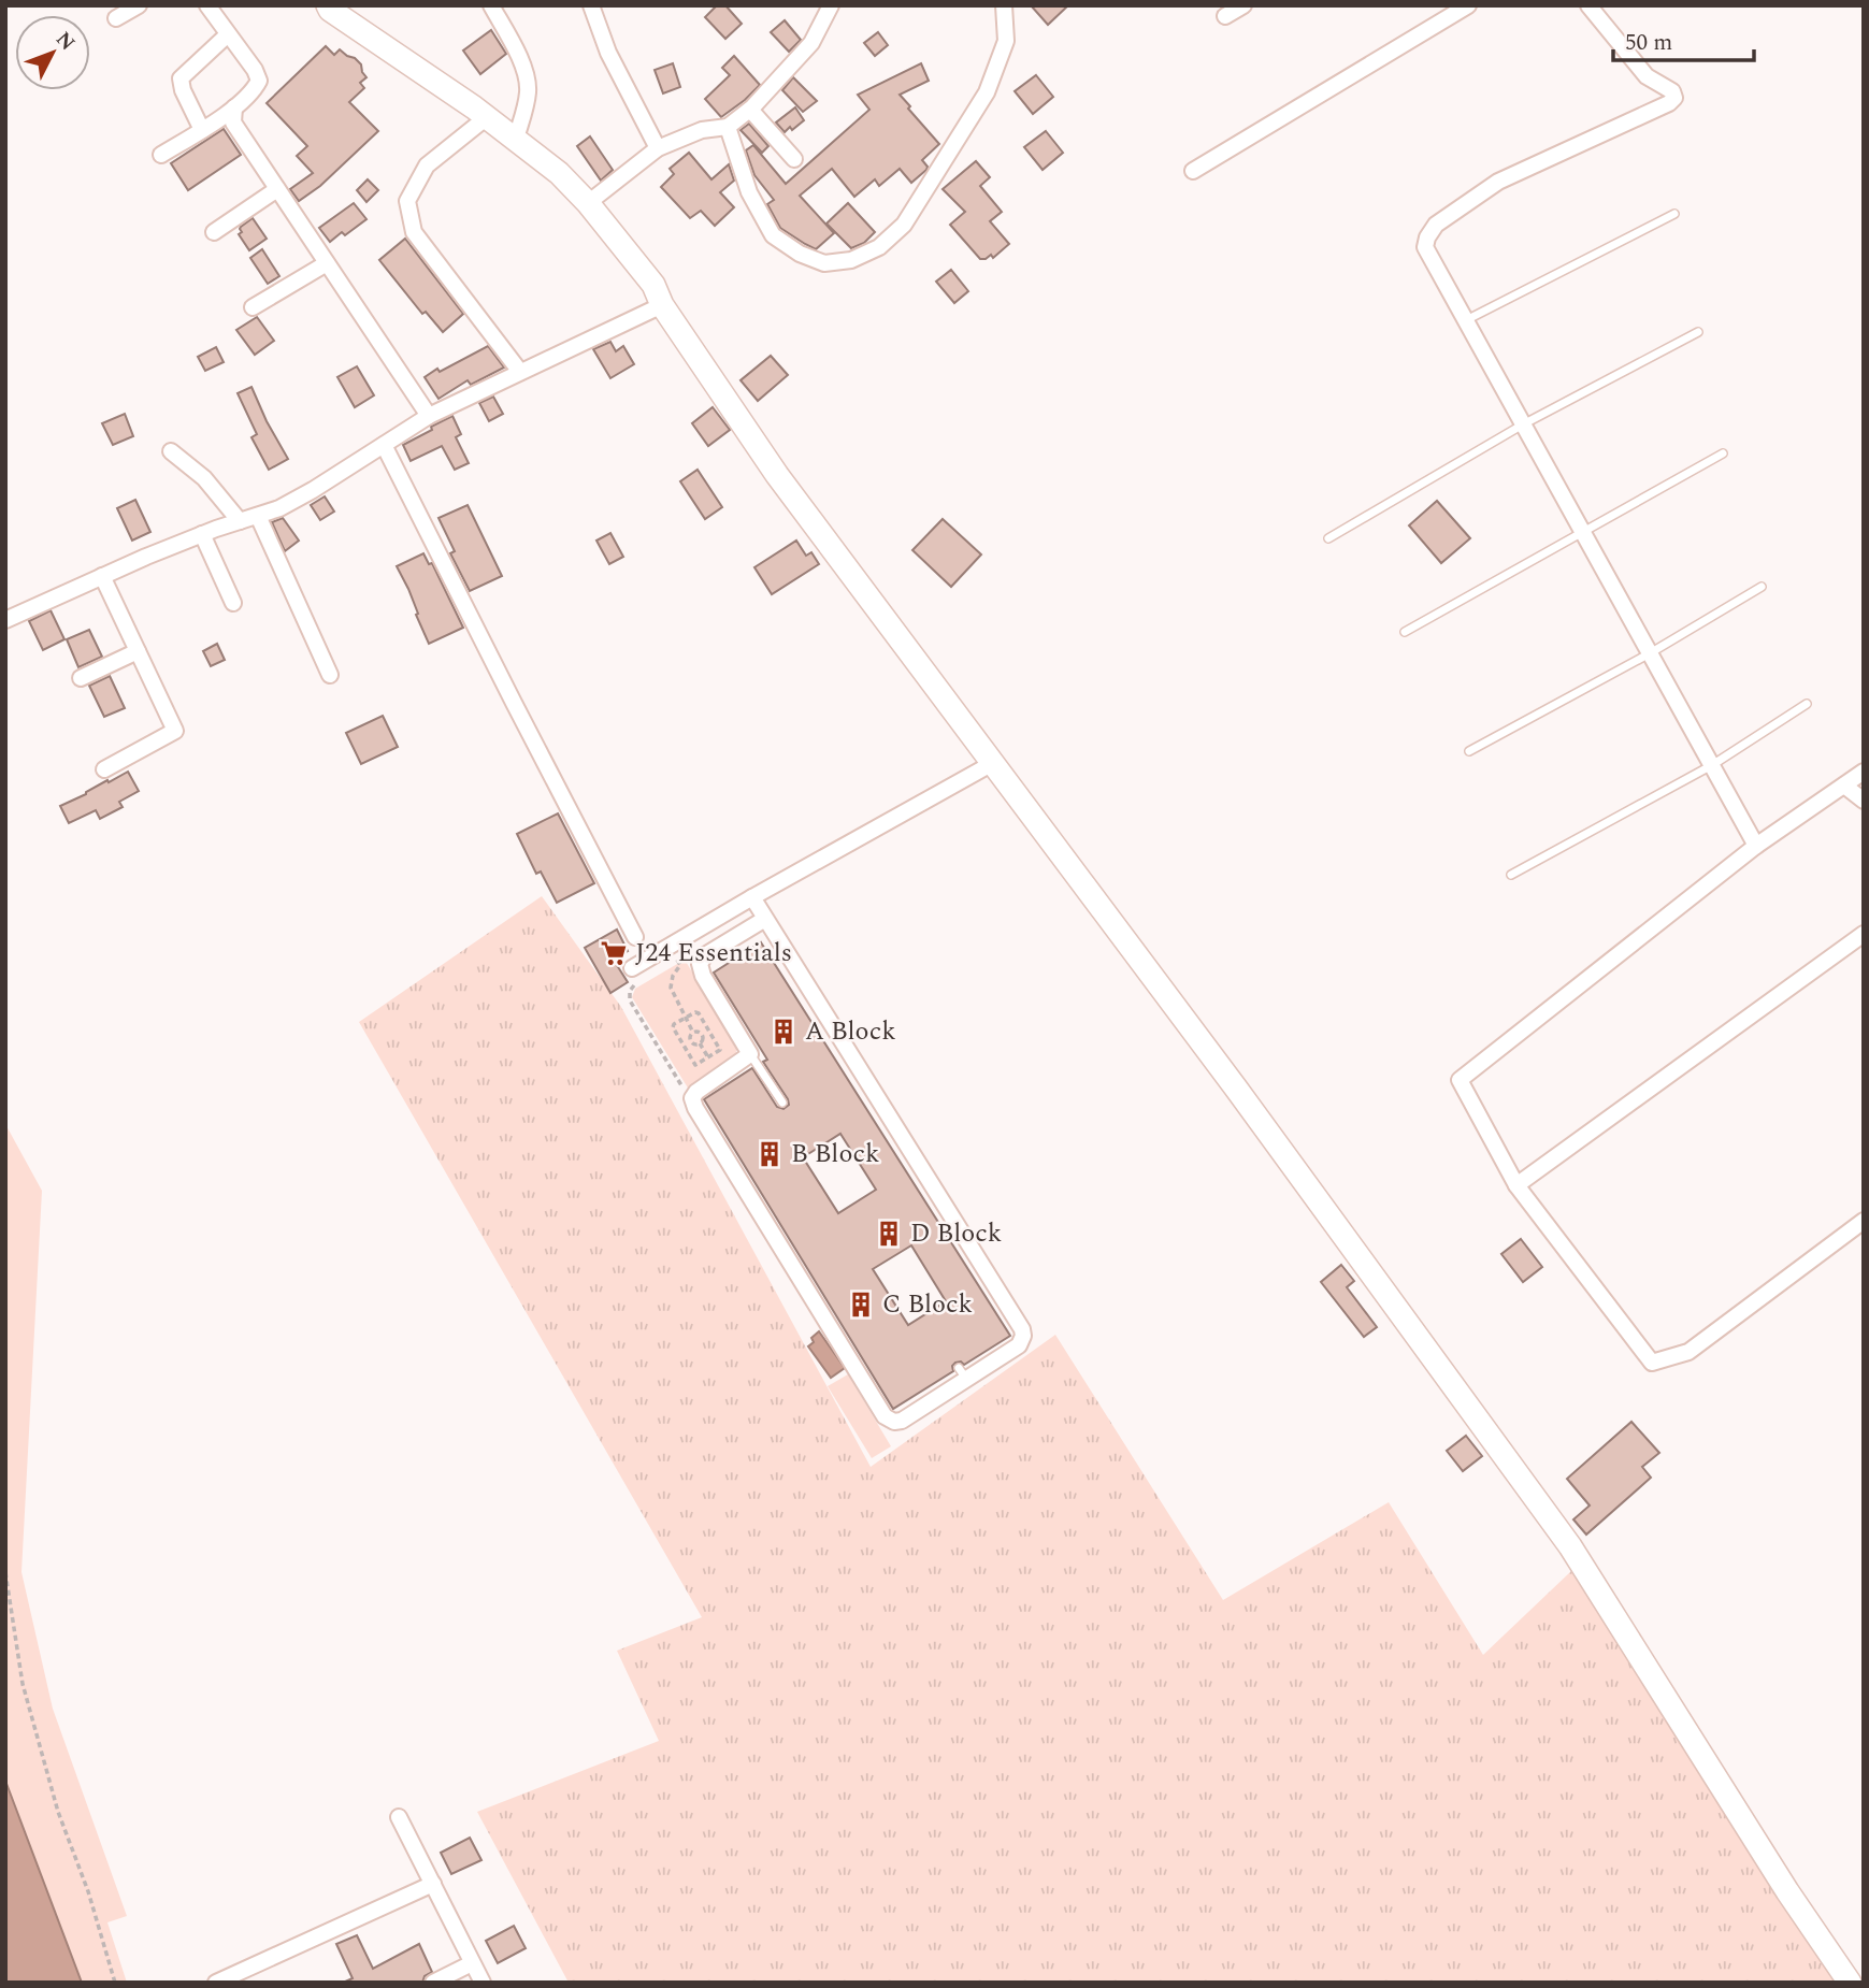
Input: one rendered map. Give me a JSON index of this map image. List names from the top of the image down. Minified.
{"places":{"supermarket":["J24 Essentials"],"building":["A Block","B Block","D Block","C Block"]},"scale_bar":"50 m","north":"top right"}
